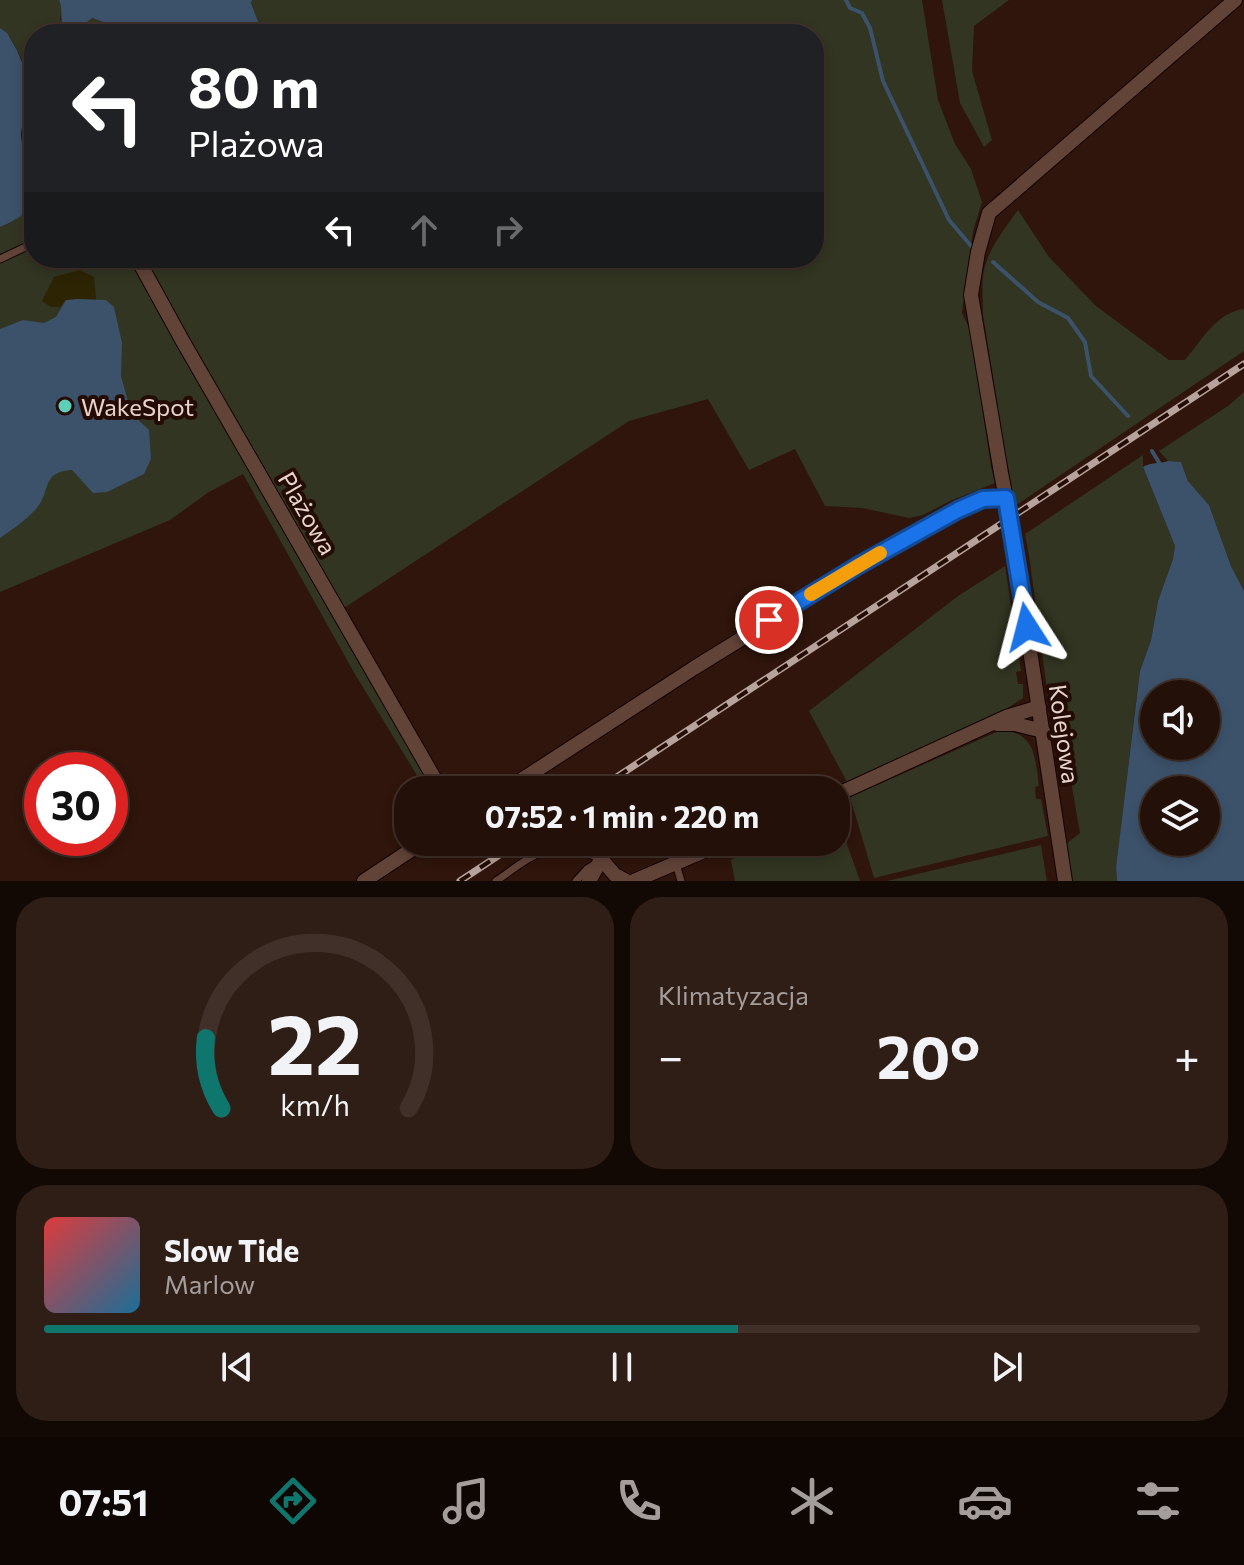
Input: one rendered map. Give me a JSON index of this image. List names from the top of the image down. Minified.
{"streets":{"street":["Plażowa","Kolejowa"]},"places":["WakeSpot"],"page":{"turn":["80 m","Plażowa"],"limit":"30","trip":"07:52 · 1 min · 220 m","tile":"Klimatyzacja","heat":["−","20°","+"],"song":["Slow Tide","Marlow"],"tabs":"07:51","gauge":["22","km/h"]}}
